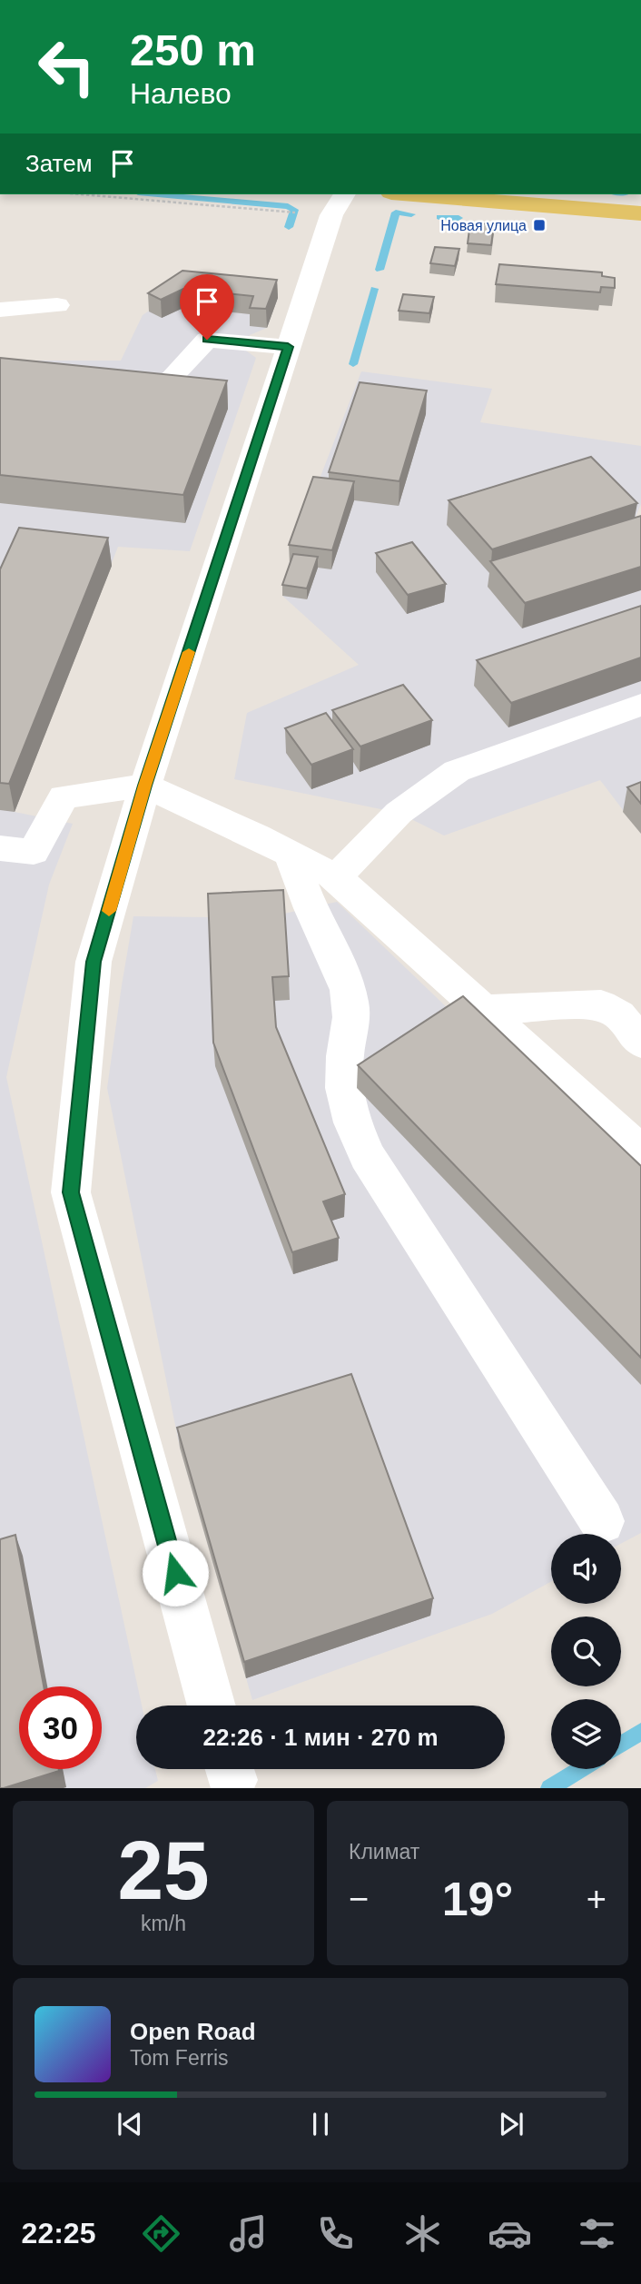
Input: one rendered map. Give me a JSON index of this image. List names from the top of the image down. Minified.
{"places":{"transit":["Новая улица"]},"page":{"turn":["250 m","Налево"],"then":"Затем","limit":"30","trip":"22:26 · 1 мин · 270 m","tile":[["25","km/h"],"Климат"],"heat":["−","19°","+"],"song":["Open Road","Tom Ferris"],"tabs":"22:25"}}
